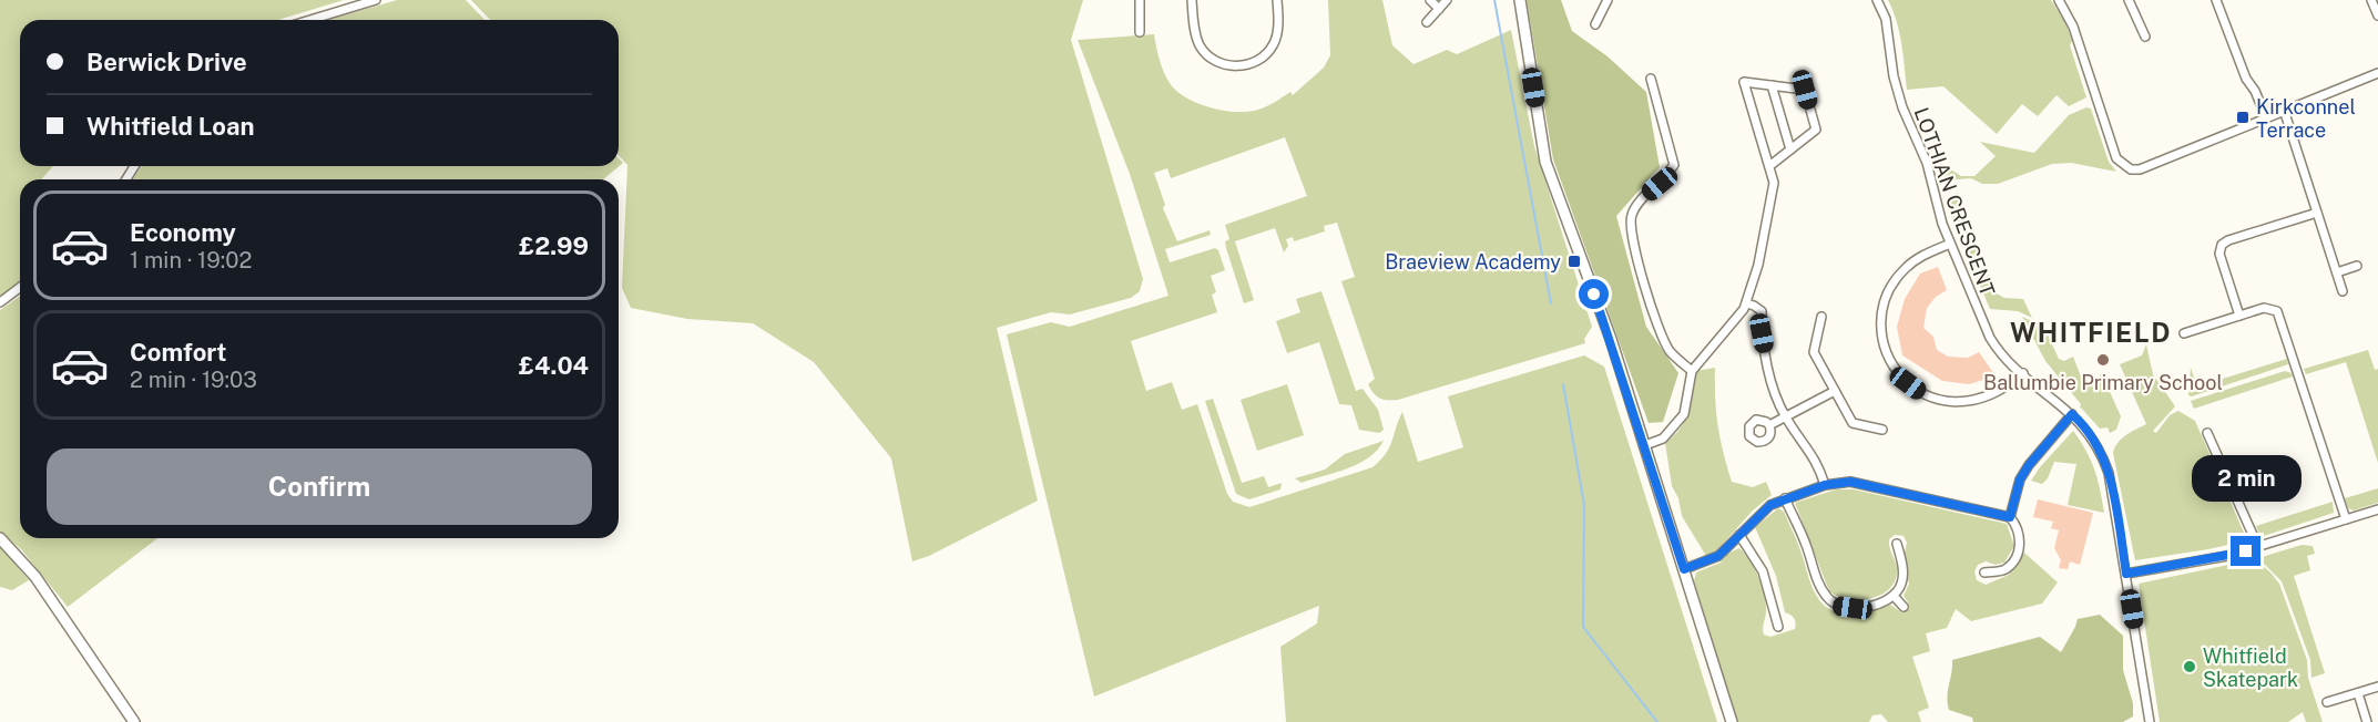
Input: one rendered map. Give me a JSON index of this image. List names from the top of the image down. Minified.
{"streets":{"street":["LOTHIAN CRESCENT"]},"districts":["WHITFIELD"],"places":{"transit":["Kirkconnel Terrace","Braeview Academy"],"other":["Ballumbie Primary School","Whitfield Skatepark"]},"page":{"banner":["Berwick Drive","Whitfield Loan"],"list":[{"name":"Economy","note":"1 min · 19:02","value":"£2.99"},{"name":"Comfort","note":"2 min · 19:03","value":"£4.04"}],"buttons":"Confirm","bubble":"2 min"}}
